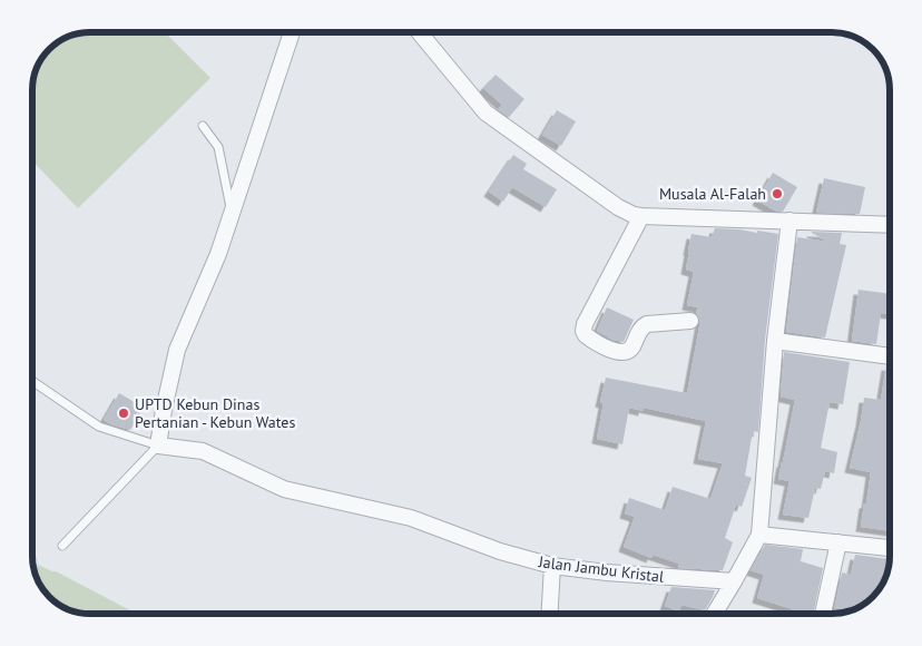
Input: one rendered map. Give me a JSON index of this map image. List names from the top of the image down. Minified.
{"streets":{"street":["Jalan Jambu Kristal"]},"places":["Musala Al-Falah","UPTD Kebun Dinas Pertanian - Kebun Wates"]}
